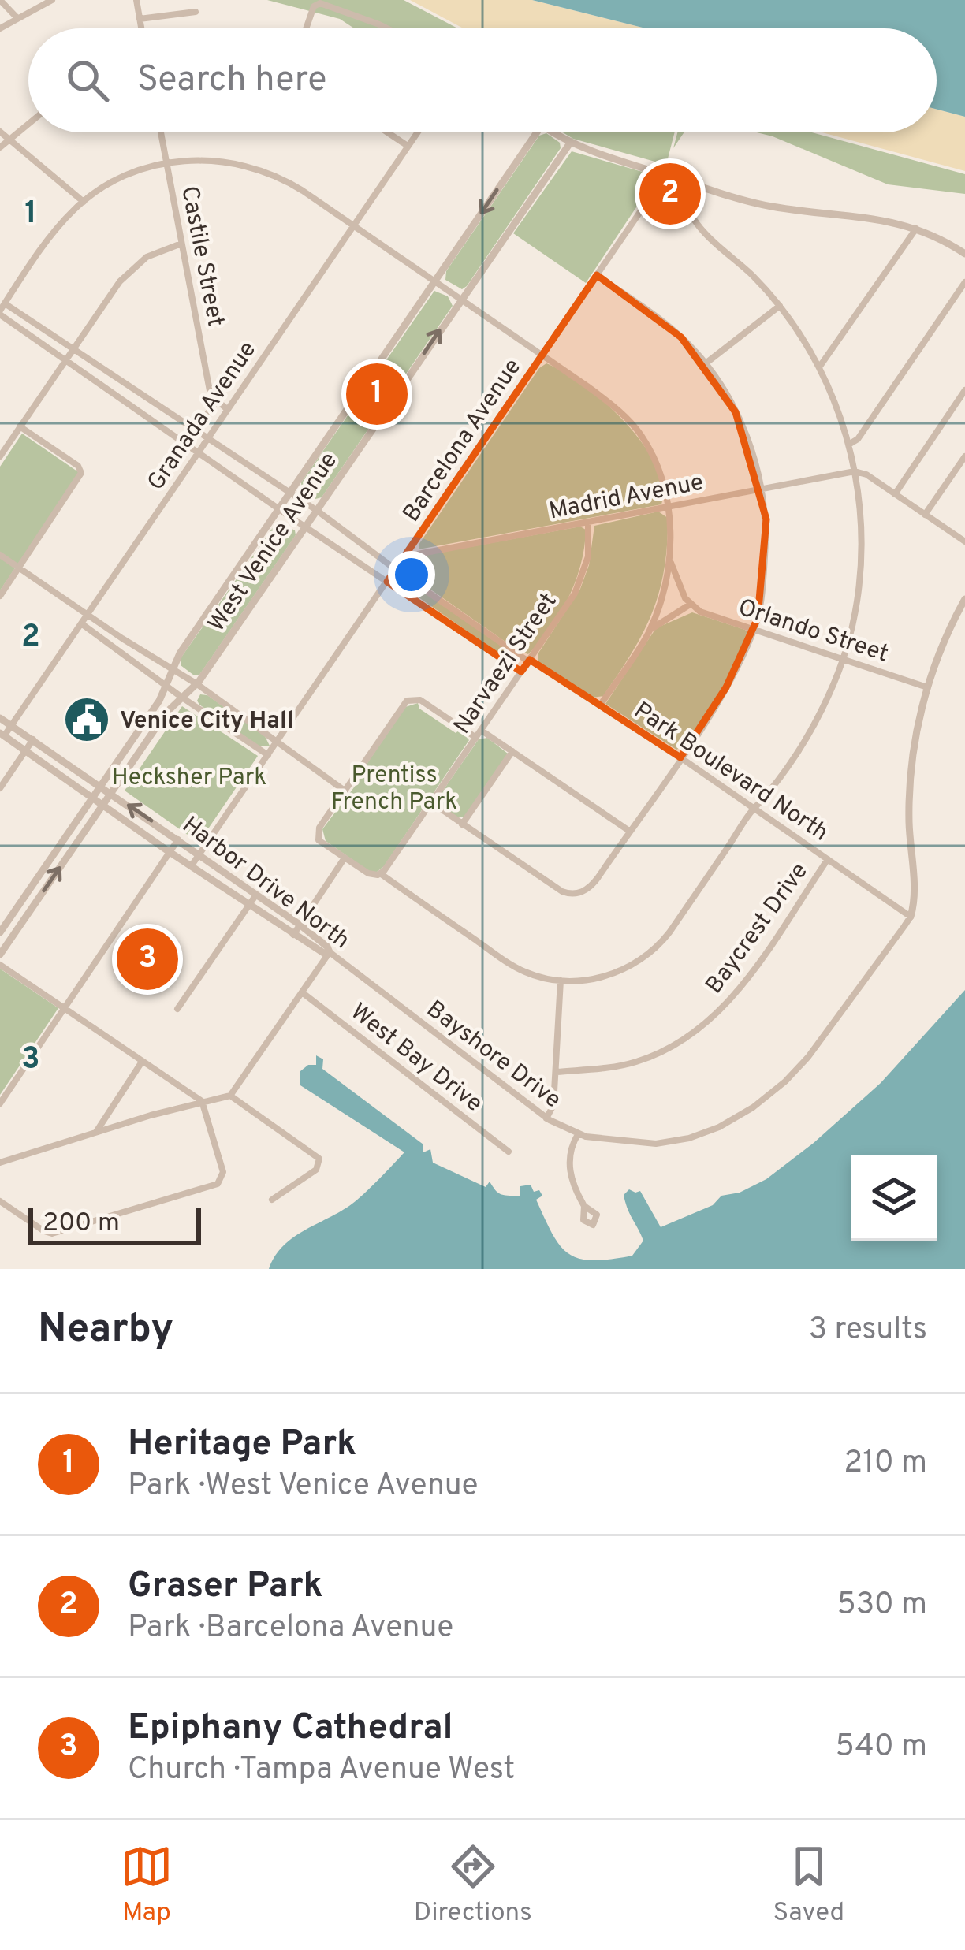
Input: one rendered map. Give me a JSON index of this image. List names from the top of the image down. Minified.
{"streets":{"street":["Castile Street","Granada Avenue","Barcelona Avenue","Madrid Avenue","West Venice Avenue","Orlando Street","Narvaezi Street","Park Boulevard North","Harbor Drive North","Baycrest Drive","Bayshore Drive","West Bay Drive"]},"crossings":[["Granada Avenue","Park Boulevard North"],["Granada Avenue","Harbor Drive North"],["Barcelona Avenue","Madrid Avenue"],["Barcelona Avenue","Park Boulevard North"],["Barcelona Avenue","Harbor Drive North"],["Madrid Avenue","Narvaezi Street"],["West Venice Avenue","Park Boulevard North"],["West Venice Avenue","Harbor Drive North"],["Narvaezi Street","Park Boulevard North"],["Park Boulevard North","Baycrest Drive"],["Park Boulevard North","Bayshore Drive"],["Harbor Drive North","Bayshore Drive"]],"parks":["Prentiss French Park","Hecksher Park"],"places":{"public building":["Venice City Hall"]},"scale_bar":"200 m","page":{"search":"Search here","pins":["2","1","3"],"scale":"200 m","heading":["Nearby","3 results"],"list":[{"mark":"1","name":"Heritage Park","note":"Park · West Venice Avenue","value":"210 m"},{"mark":"2","name":"Graser Park","note":"Park · Barcelona Avenue","value":"530 m"},{"mark":"3","name":"Epiphany Cathedral","note":"Church · Tampa Avenue West","value":"540 m"}],"nav":["Map","Directions","Saved"]},"grid":{"rows":["1","2","3"]}}
